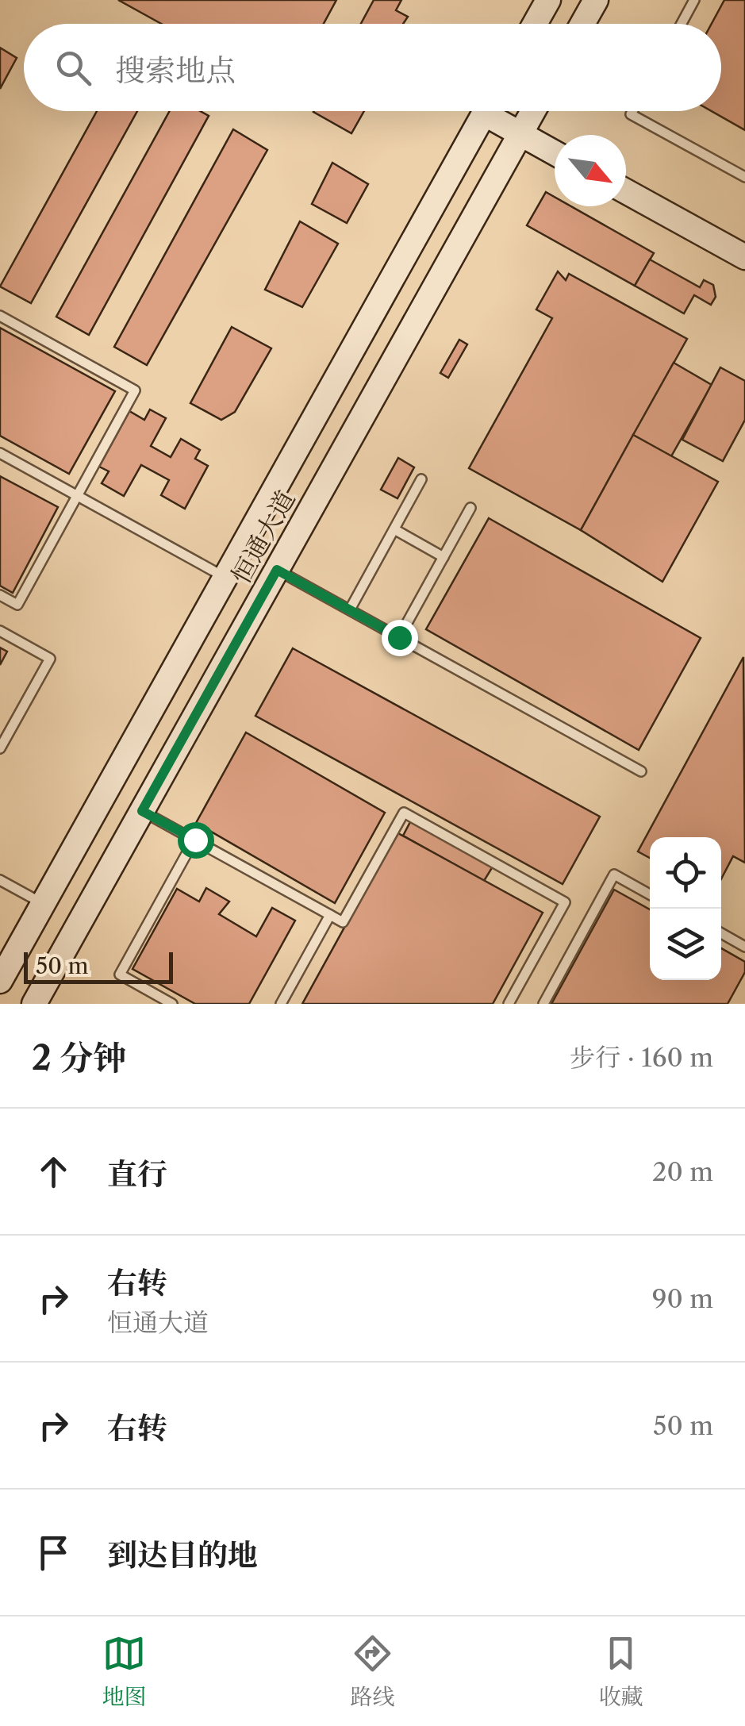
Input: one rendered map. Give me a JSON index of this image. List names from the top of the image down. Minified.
{"streets":{"main road":["恒通大道"]},"scale_bar":"50 m","north":"bottom right","page":{"search":"搜索地点","scale":"50 m","heading":["2 分钟","步行 · 160 m"],"list":[["直行","20 m"],["右转","恒通大道","90 m"],["右转","50 m"],"到达目的地"],"nav":["地图","路线","收藏"]}}
